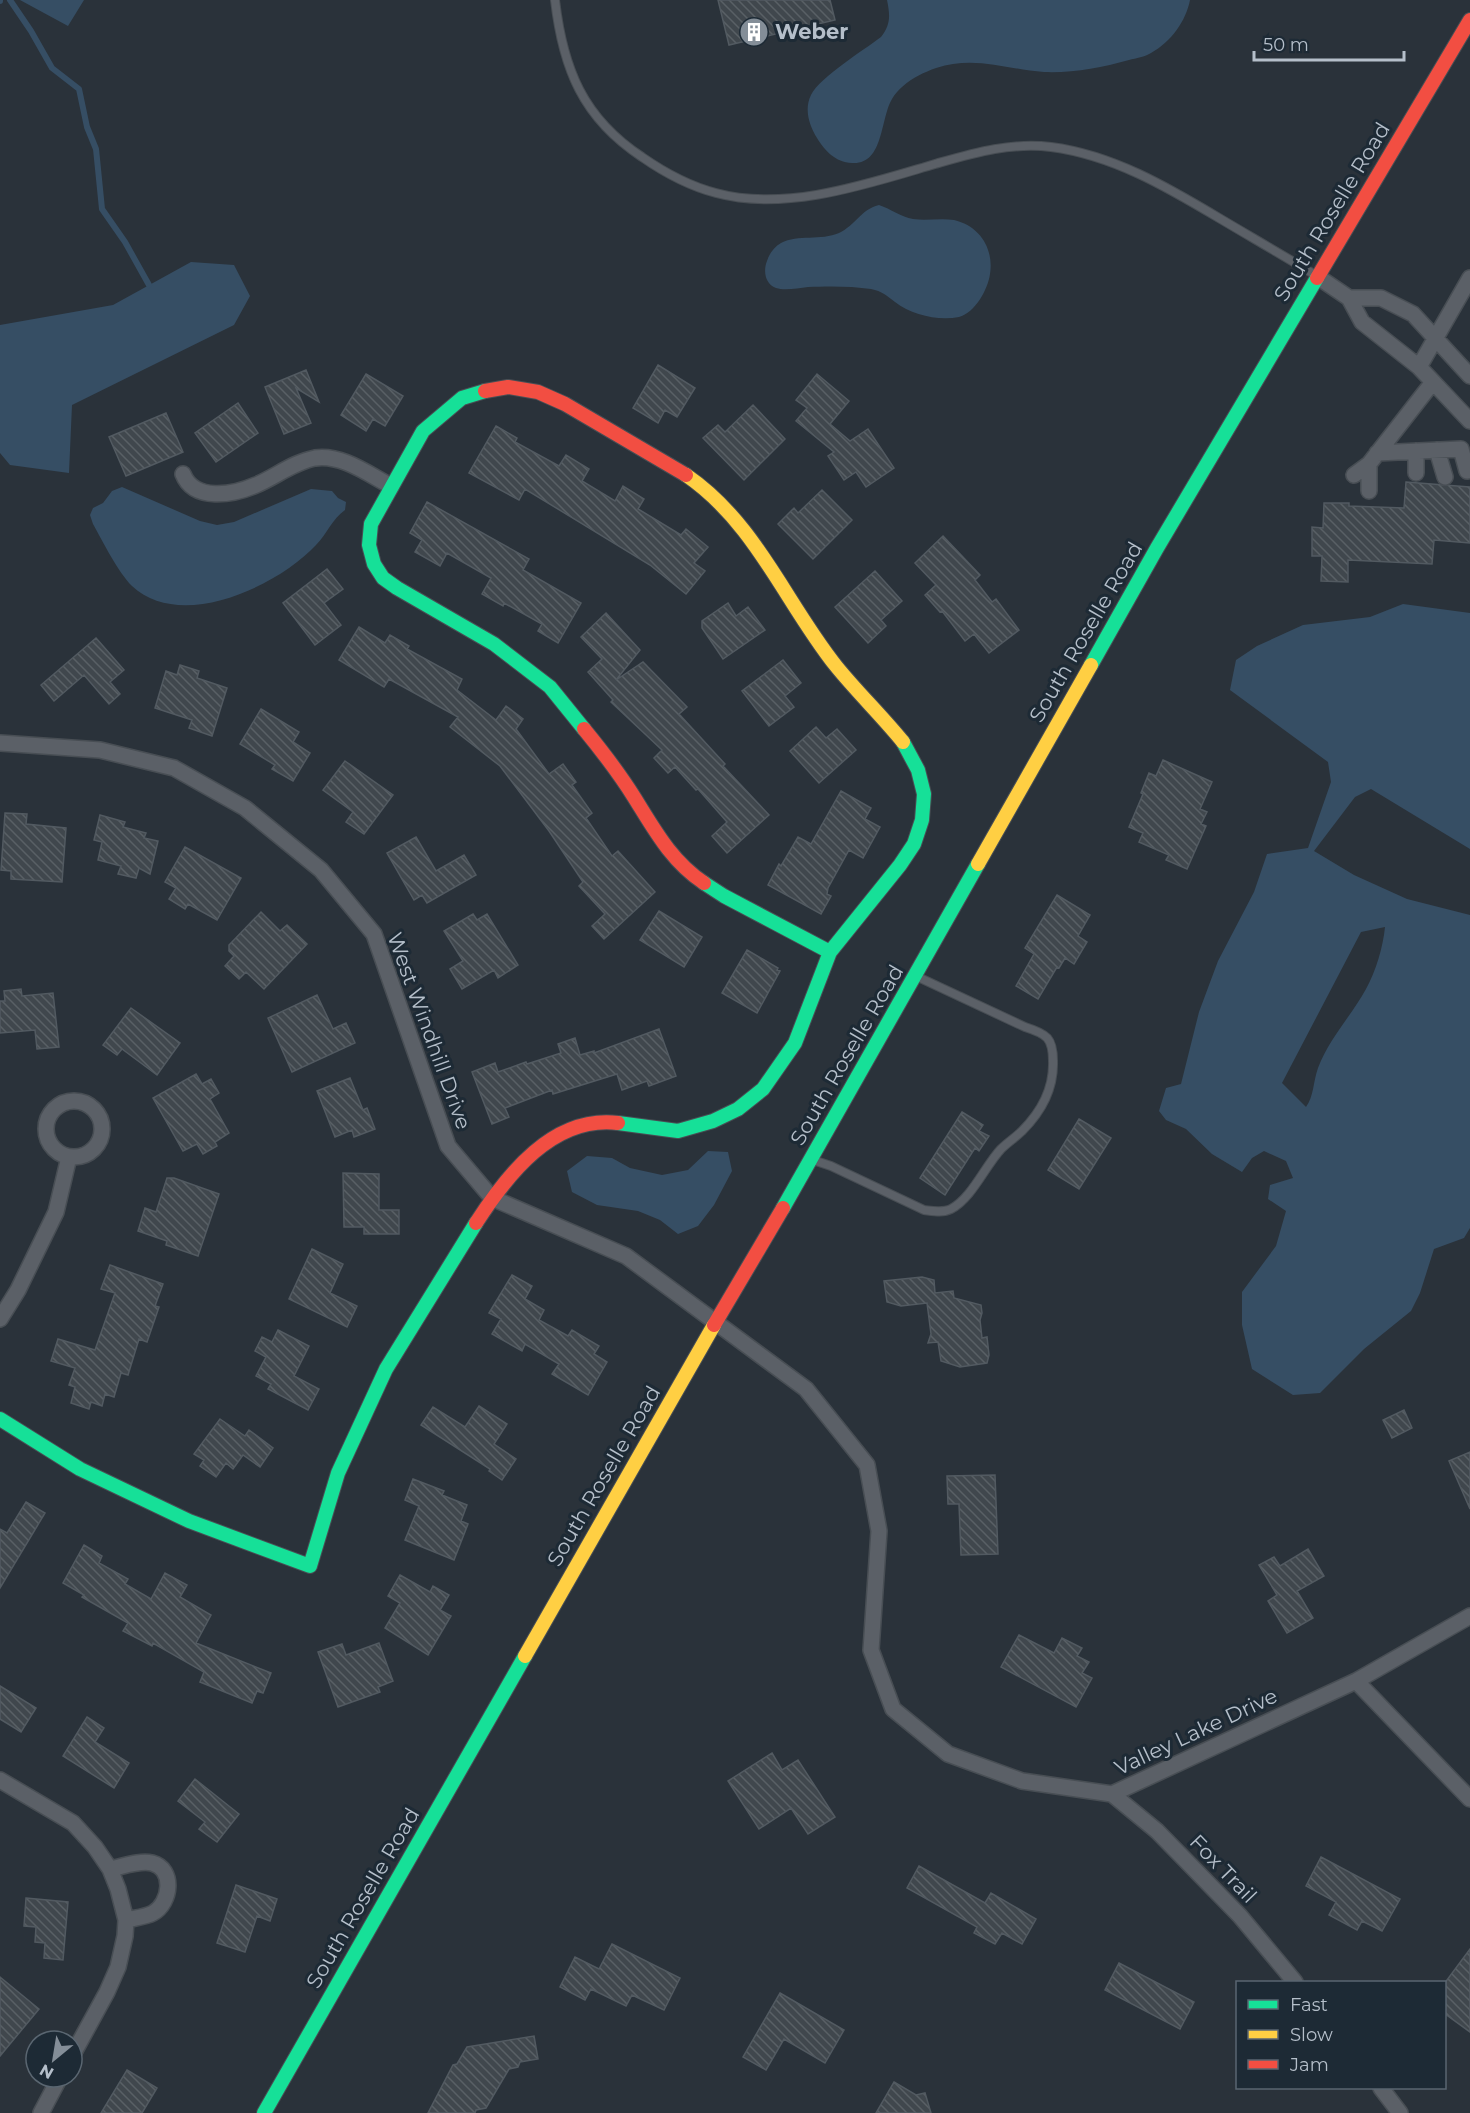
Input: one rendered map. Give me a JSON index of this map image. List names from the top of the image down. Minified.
{"streets":{"street":["South Roselle Road","West Windhill Drive","Valley Lake Drive","Fox Trail"]},"crossings":[["South Roselle Road","West Windhill Drive"],["South Roselle Road","Valley Lake Drive"],["West Windhill Drive","Valley Lake Drive"],["Valley Lake Drive","Fox Trail"]],"places":{"building":["Weber"]},"legend":["Fast","Slow","Jam"],"scale_bar":"50 m","north":"bottom left"}
